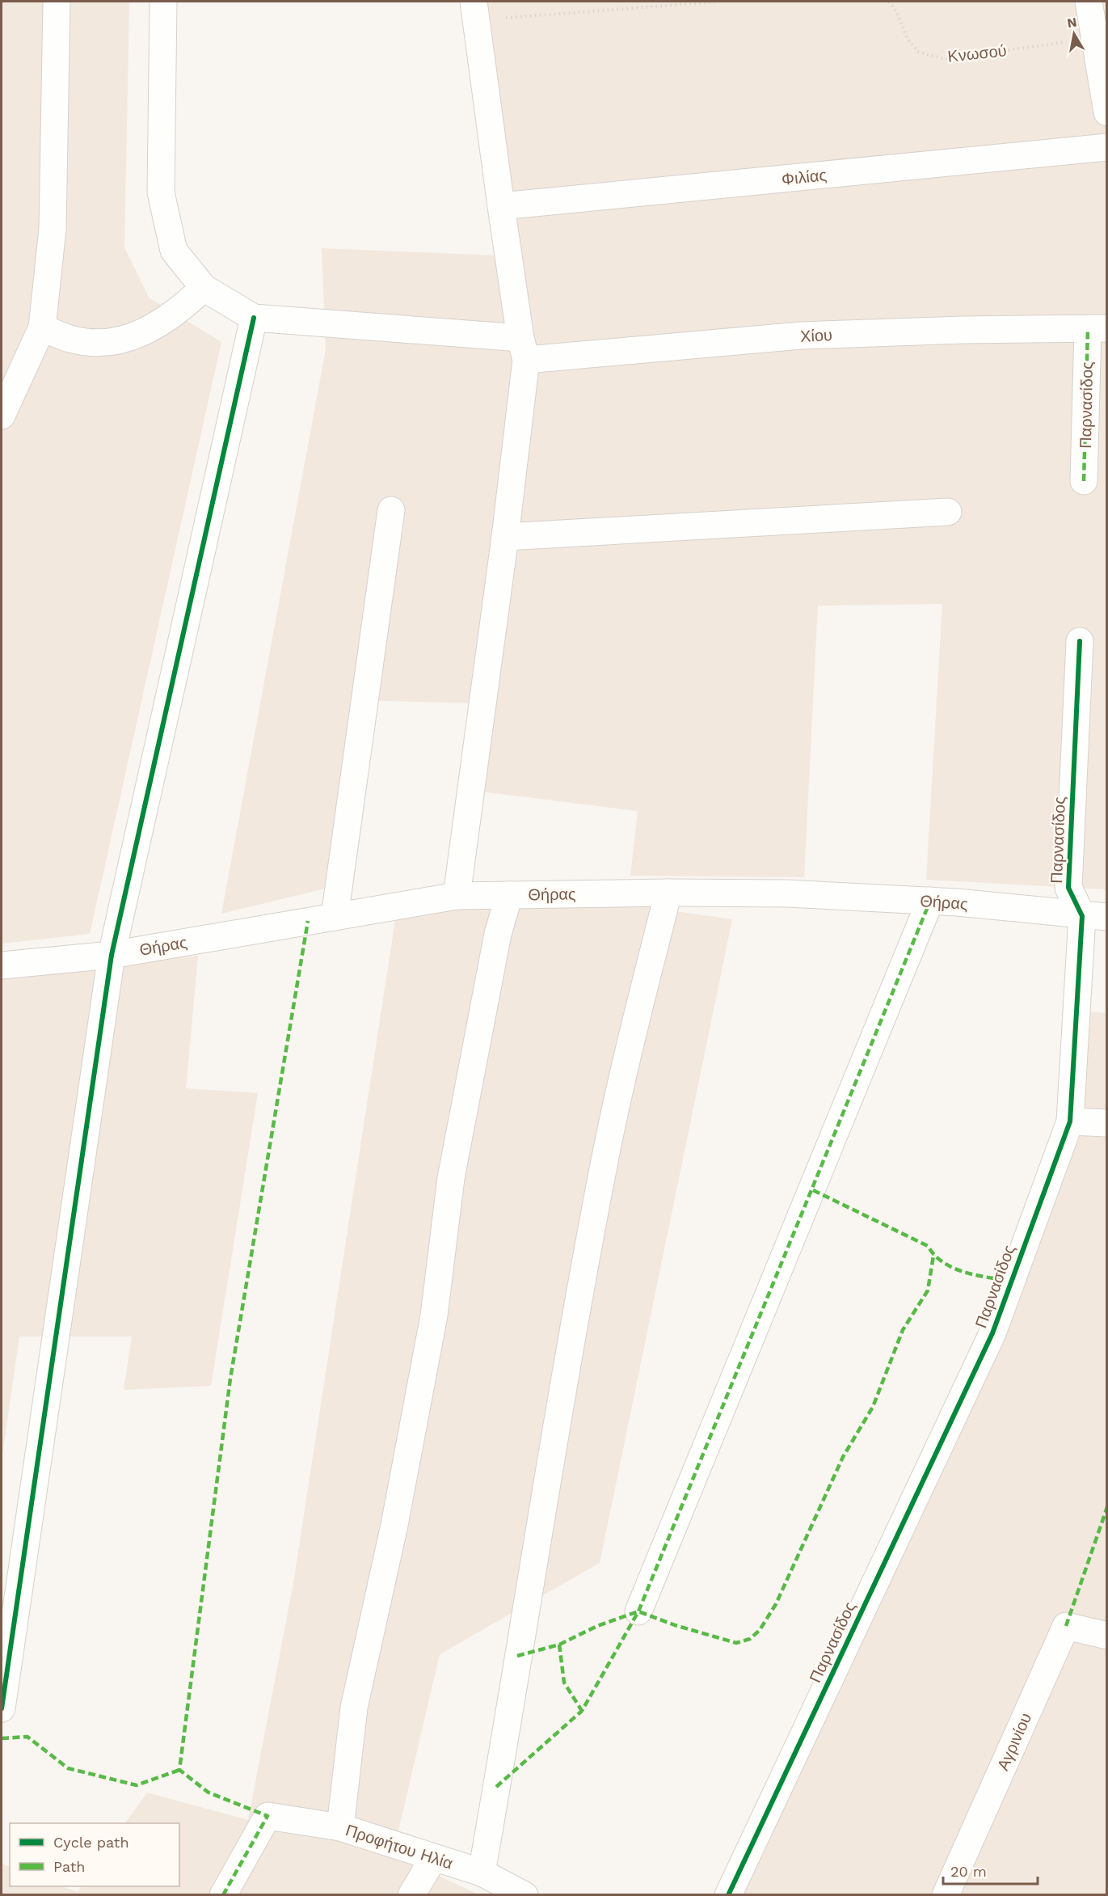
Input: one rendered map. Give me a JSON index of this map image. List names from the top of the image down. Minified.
{"streets":{"street":["Φιλίας","Χίου","Παρνασίδος","Θήρας","Αγρινίου","Προφήτου Ηλία"],"path":["Κνωσού"]},"crossings":[["Χίου","Παρνασίδος"],["Παρνασίδος","Θήρας"]],"legend":["Cycle path","Path"],"scale_bar":"20 m","north":"top"}
